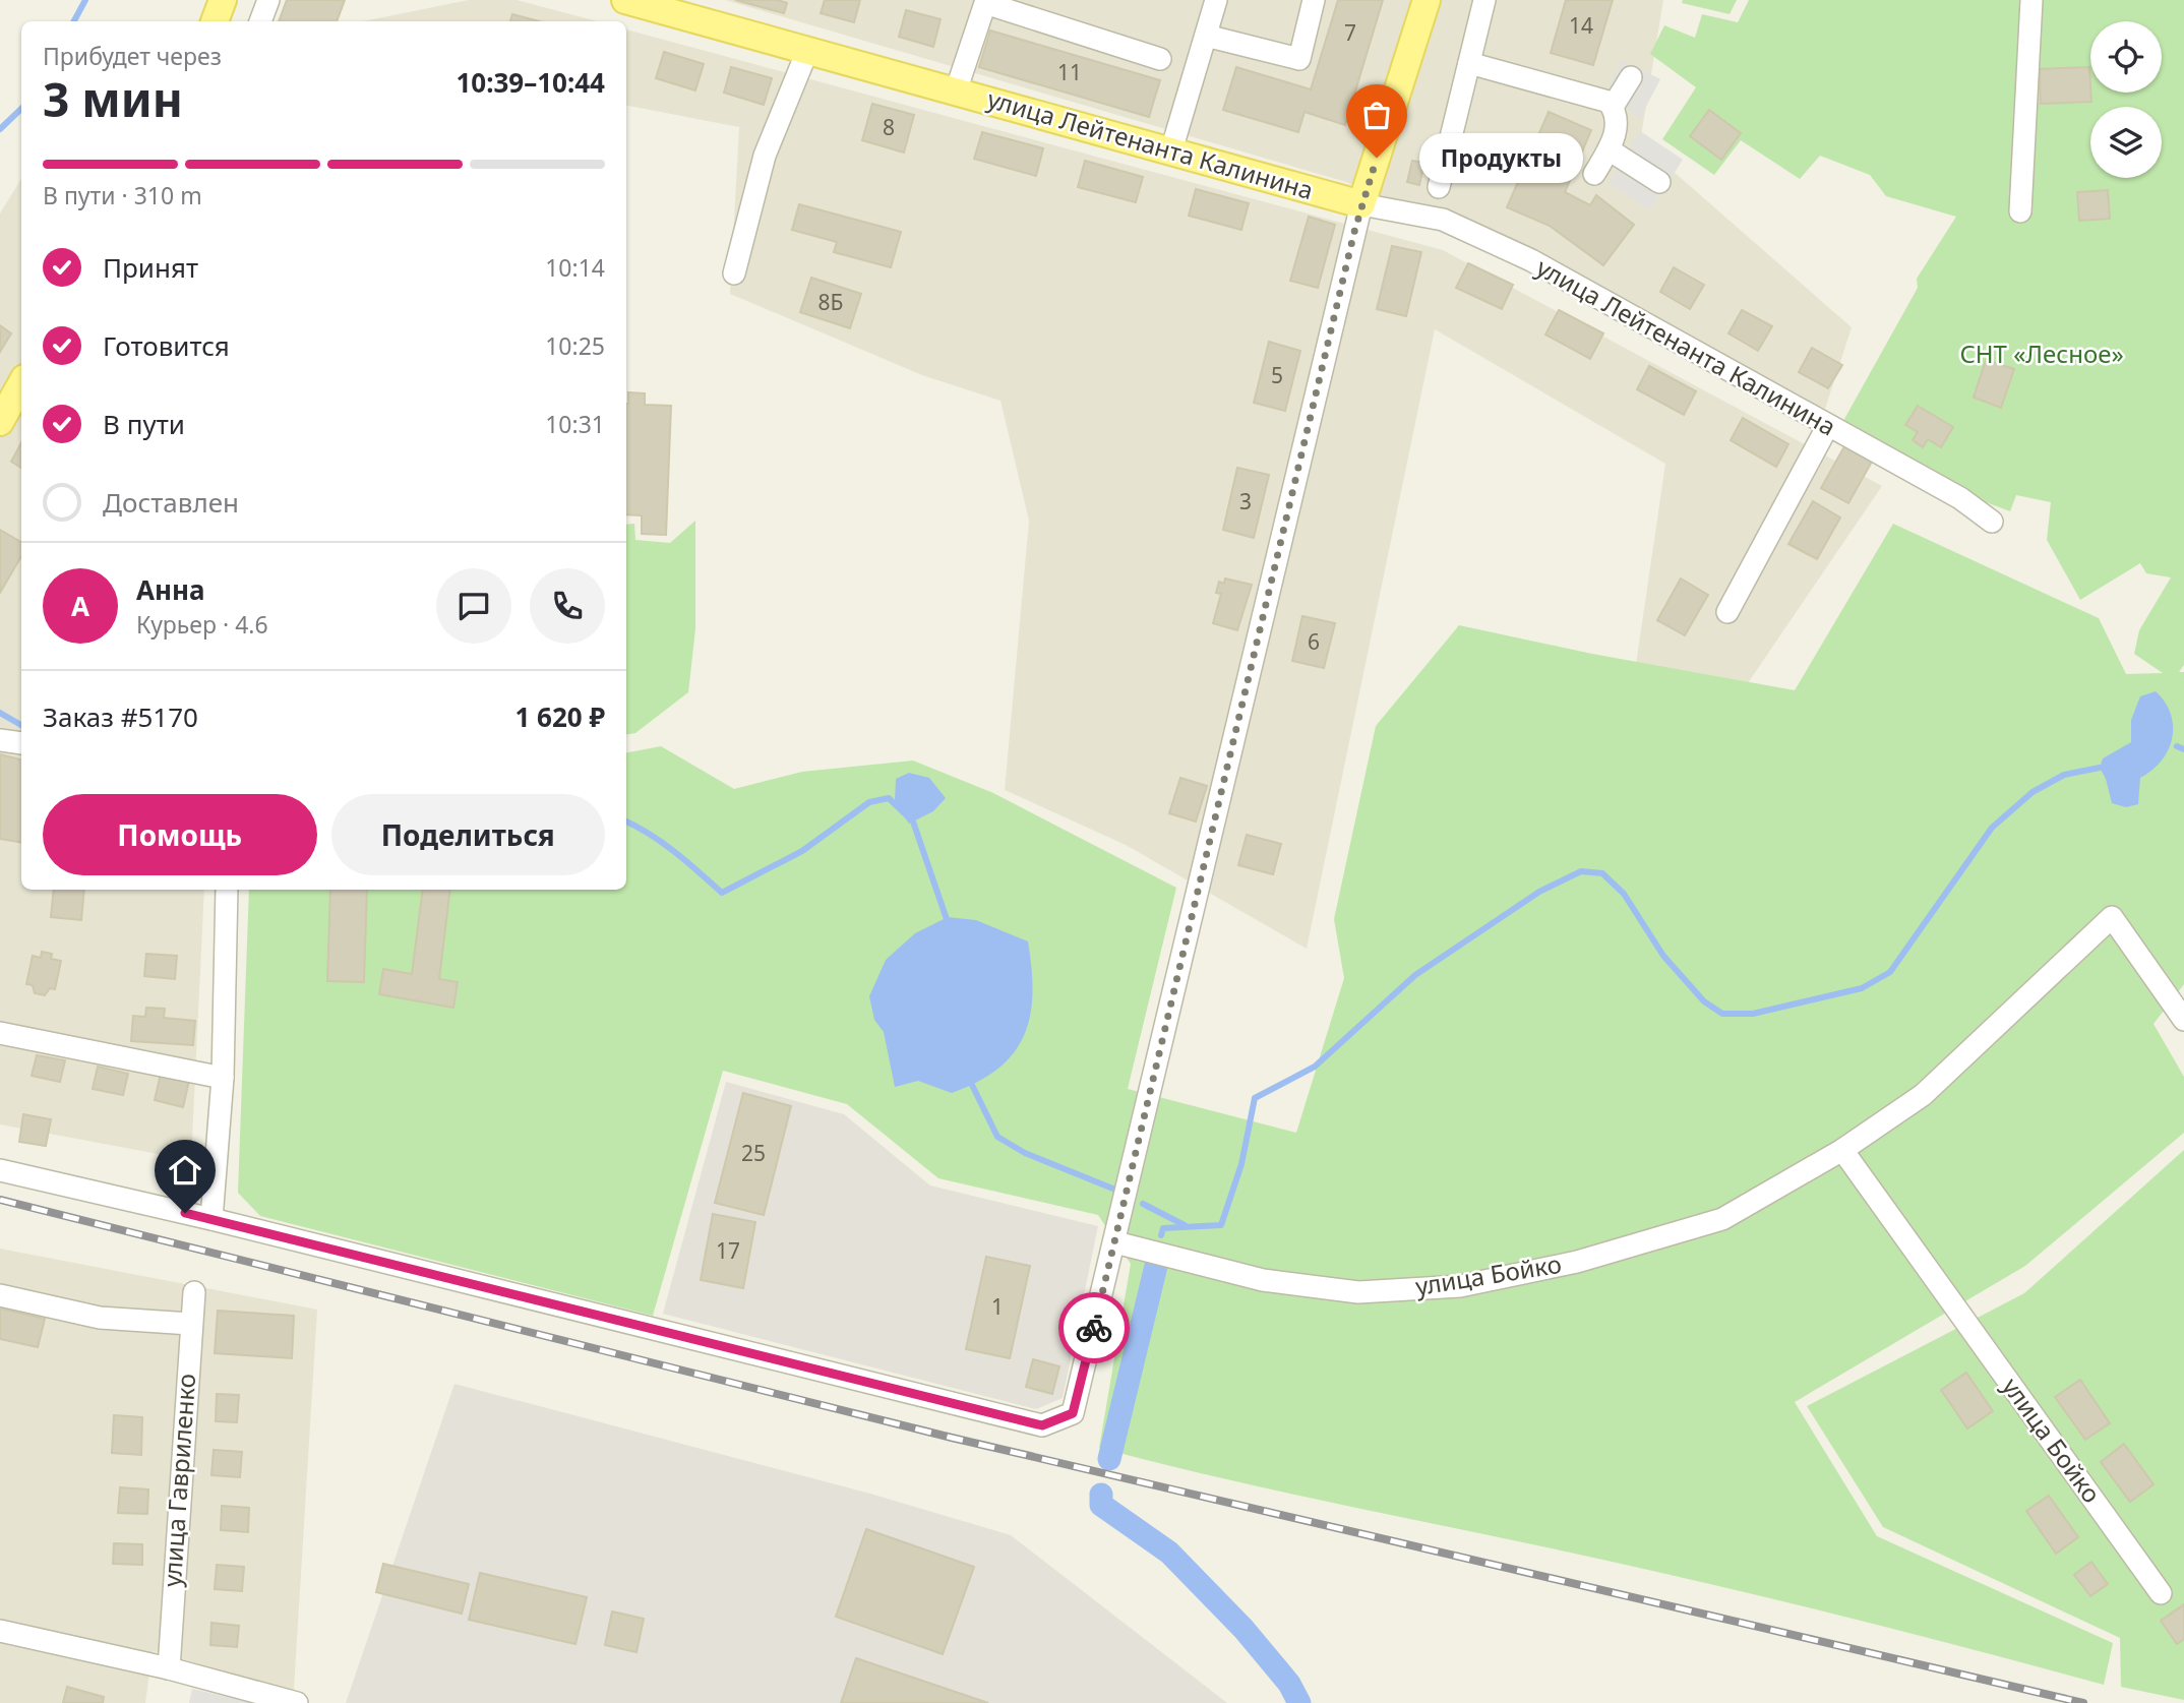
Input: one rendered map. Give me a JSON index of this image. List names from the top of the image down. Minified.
{"streets":{"main road":["улица Лейтенанта Калинина"],"street":["улица Бойко","улица Гавриленко"]},"parks":["СНТ «Лесное»"],"places":["Продукты"],"house_numbers":["14","7","11","8","8Б","5","3","6","25","17","1"],"page":{"heading":["3 мин","Прибудет через","10:39–10:44"],"panel":["Анна","Курьер · 4.6","Заказ #5170","1 620 ₽"],"bubble":"Продукты","bar":"В пути · 310 m","list":[["Принят","10:14"],["Готовится","10:25"],["В пути","10:31"],"Доставлен"],"round":"А","buttons":["Помощь","Поделиться"]}}
